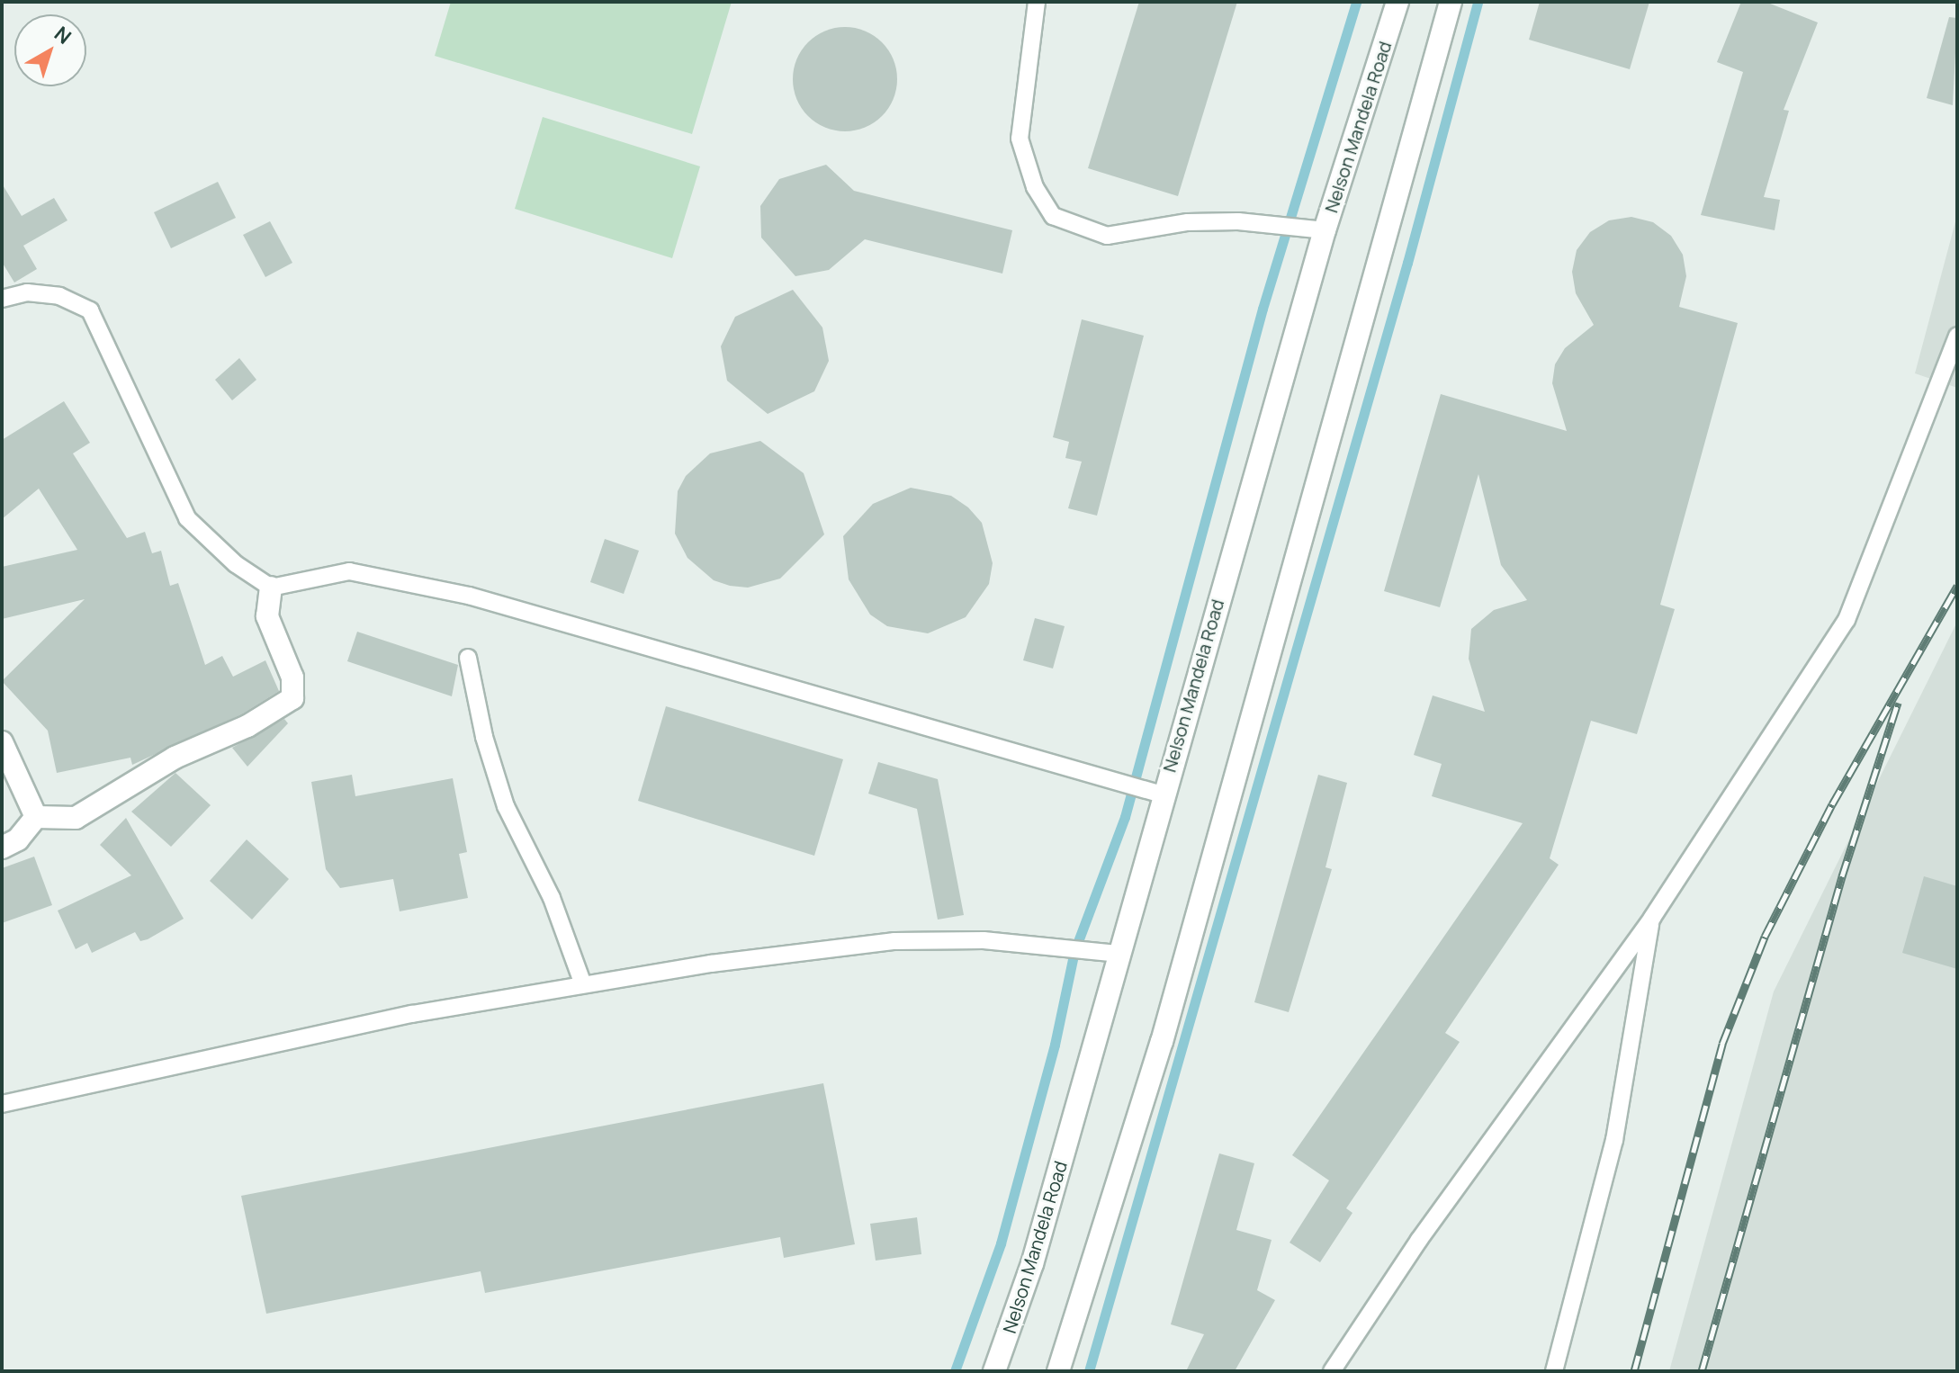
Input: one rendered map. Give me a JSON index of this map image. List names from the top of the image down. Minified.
{"streets":{"main road":["Nelson Mandela Road"]},"north":"top right"}
